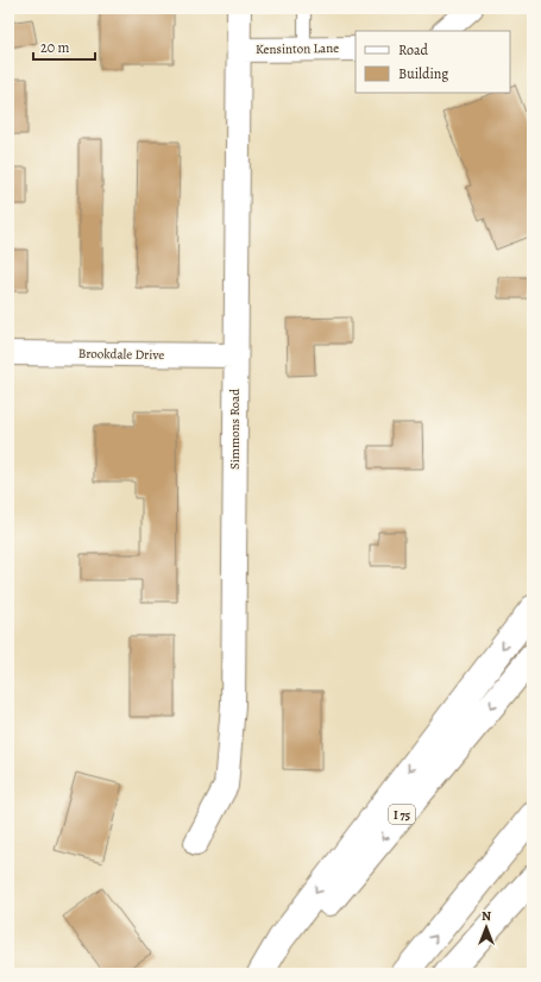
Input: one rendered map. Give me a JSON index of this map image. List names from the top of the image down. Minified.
{"streets":{"highway":["I 75"],"street":["Kensinton Lane","Brookdale Drive","Simmons Road"]},"crossings":[["Kensinton Lane","Simmons Road"],["Brookdale Drive","Simmons Road"]],"legend":["Road","Building"],"scale_bar":"20 m","north":"top"}
